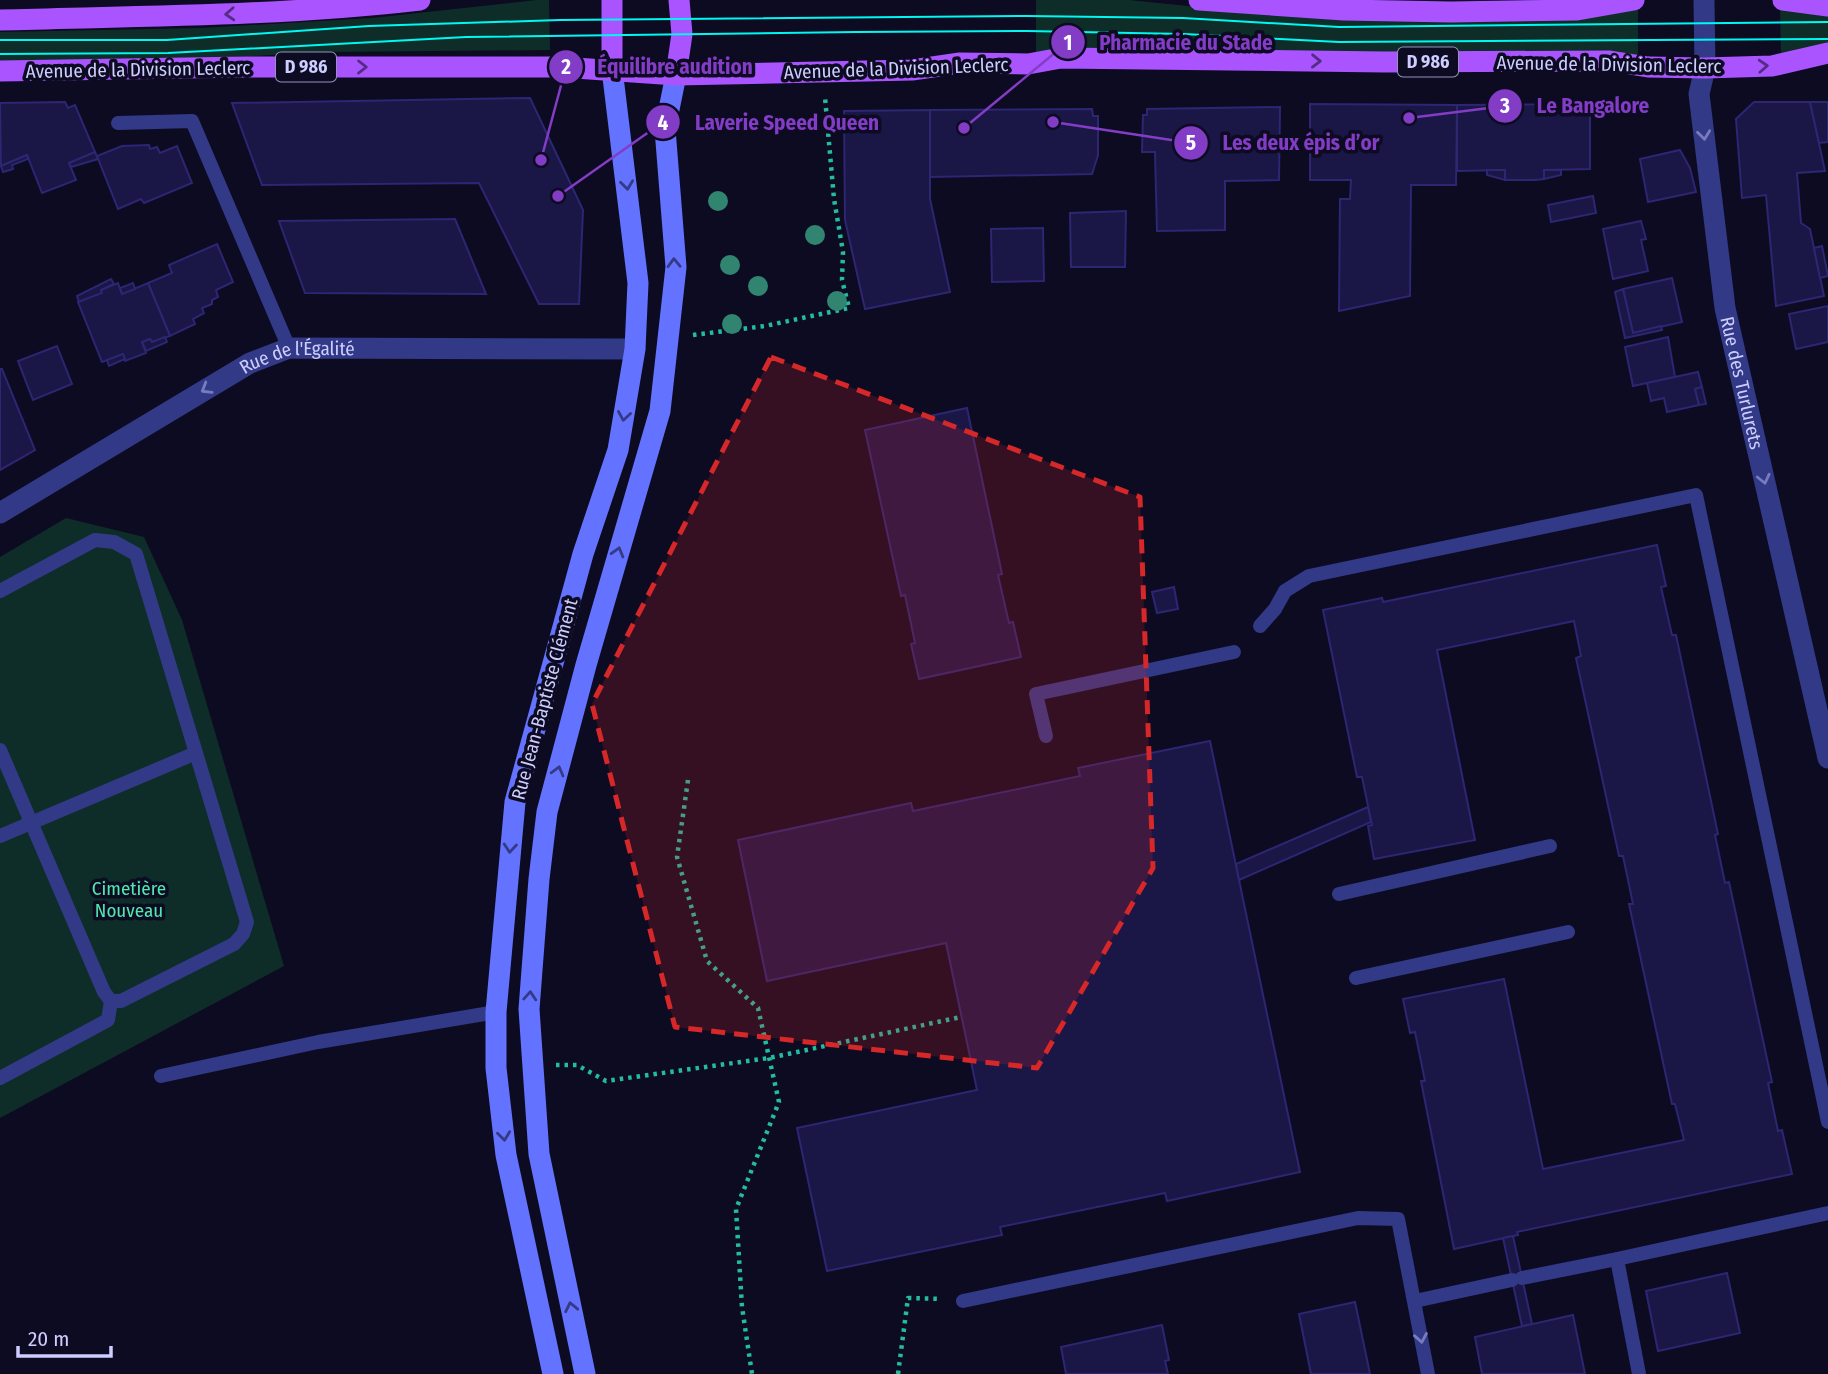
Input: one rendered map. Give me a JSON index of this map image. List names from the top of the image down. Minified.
{"streets":{"main road":["D 986","Avenue de la Division Leclerc","Rue Jean-Baptiste Clément"],"street":["Rue de l'Égalité","Rue des Turlurets"]},"crossings":[["Avenue de la Division Leclerc","Rue des Turlurets"],["Avenue de la Division Leclerc","Rue Jean-Baptiste Clément"],["Rue de l'Égalité","Rue Jean-Baptiste Clément"]],"one_way":["Rue de l'Égalité","Rue des Turlurets"],"parks":["Cimetière Nouveau"],"places":["Le Bangalore","Les deux épis d’or","Pharmacie du Stade","Équilibre audition","Laverie Speed Queen"],"scale_bar":"20 m"}
